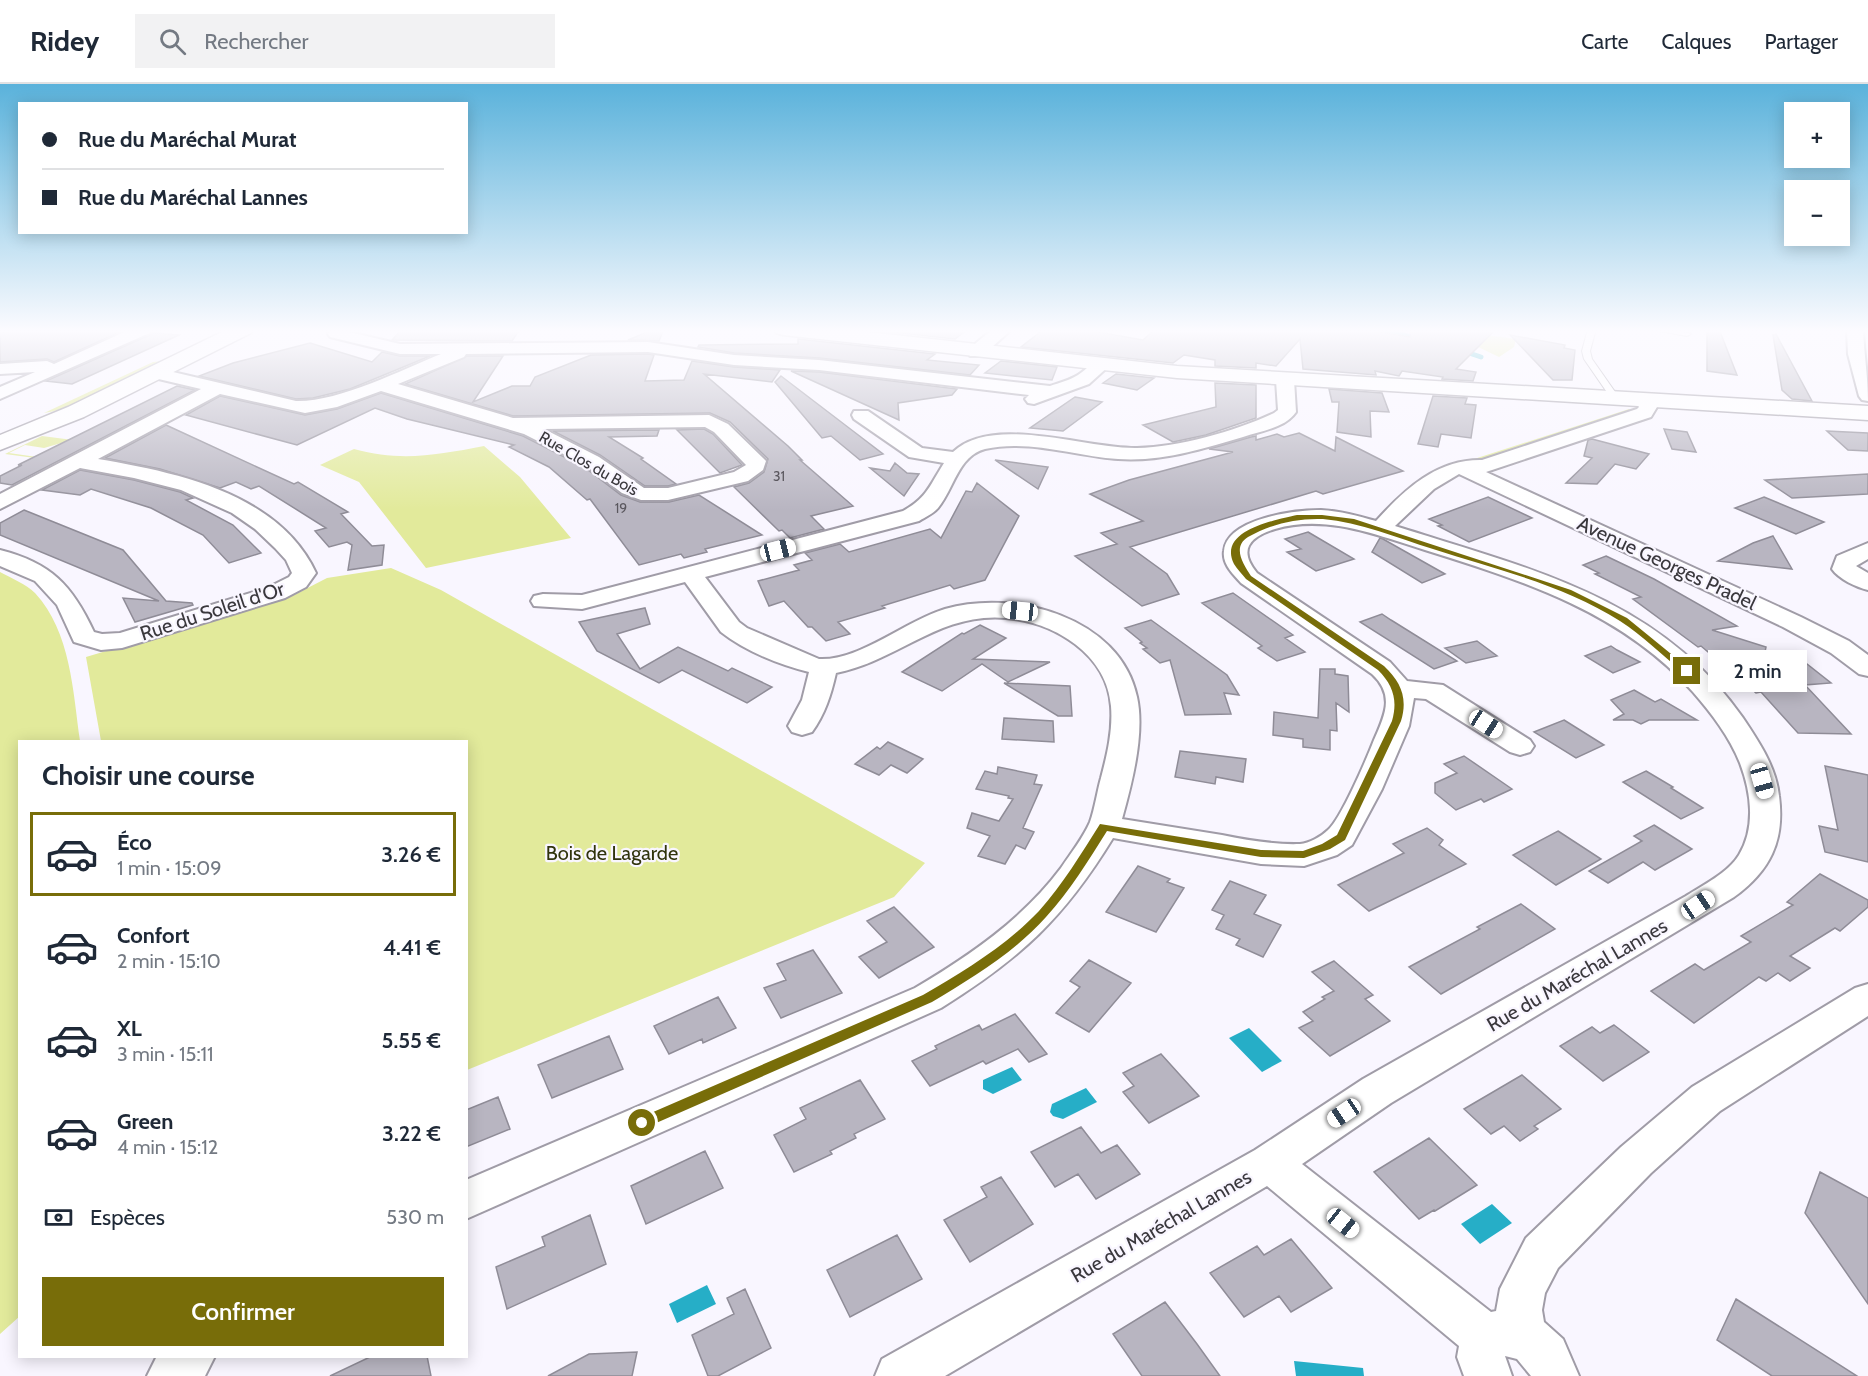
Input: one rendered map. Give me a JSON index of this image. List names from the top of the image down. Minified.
{"streets":{"street":["Rue Clos du Bois","Avenue Georges Pradel","Rue du Soleil d'Or","Rue du Maréchal Lannes"]},"parks":["Bois de Lagarde"],"house_numbers":["31","19"],"page":{"header":"Ridey","search":"Rechercher","nav":["Carte","Calques","Partager"],"map_buttons":["+","−"],"banner":["Rue du Maréchal Murat","Rue du Maréchal Lannes"],"bubble":"2 min","heading":"Choisir une course","list":[{"name":"Éco","note":"1 min · 15:09","value":"3.26 €"},{"name":"Confort","note":"2 min · 15:10","value":"4.41 €"},{"name":"XL","note":"3 min · 15:11","value":"5.55 €"},{"name":"Green","note":"4 min · 15:12","value":"3.22 €"}],"pay":["Espèces","530 m"],"buttons":"Confirmer"}}
